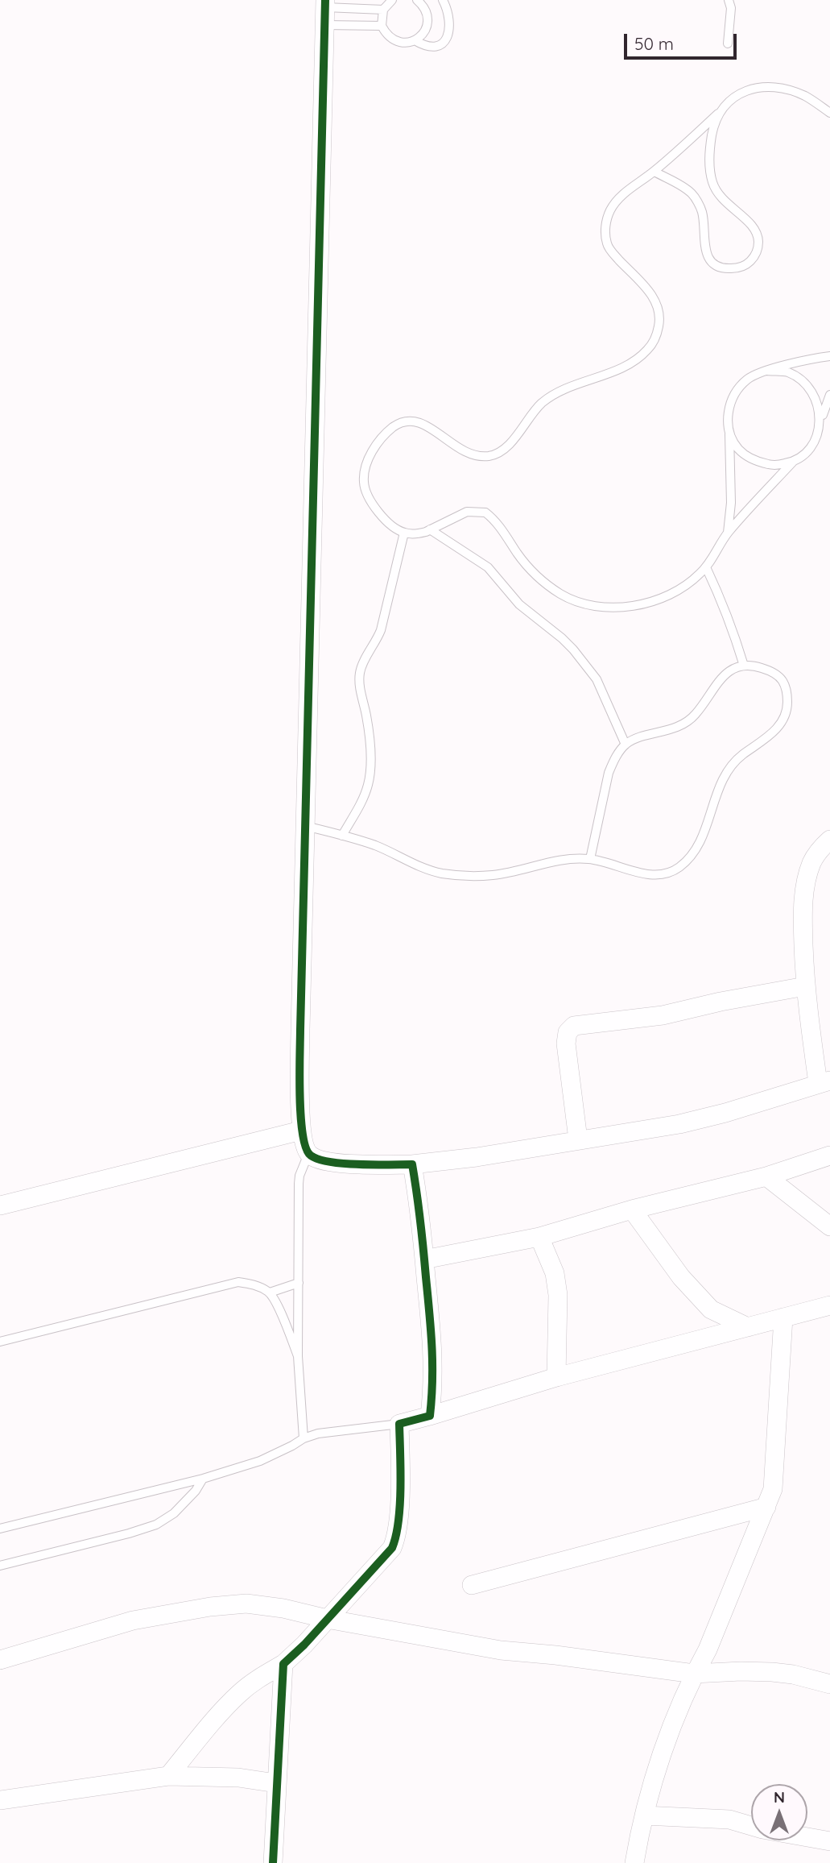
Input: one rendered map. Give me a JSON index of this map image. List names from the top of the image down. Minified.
{"scale_bar":"50 m","north":"top"}
